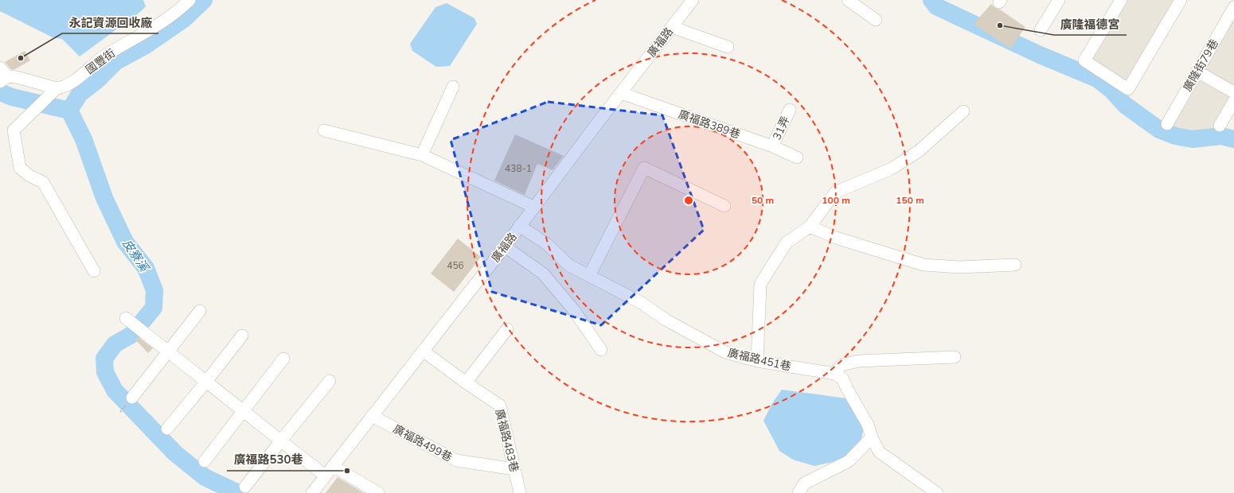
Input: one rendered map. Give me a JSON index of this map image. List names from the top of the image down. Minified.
{"streets":{"street":["廣福路","國豐街","廣隆街79巷","廣福路389巷","31弄","廣福路451巷","廣福路483巷","廣福路499巷"]},"crossings":[["廣福路","廣福路389巷"],["廣福路","廣福路451巷"],["廣福路","廣福路483巷"],["廣福路","廣福路499巷"],["廣福路389巷","31弄"],["廣福路483巷","廣福路499巷"]],"water":["皮寮溪"],"places":["廣隆福德宮","永記資源回收廠","廣福路530巷"],"house_numbers":["438-1","456"],"rings":["50 m","100 m","150 m"]}
